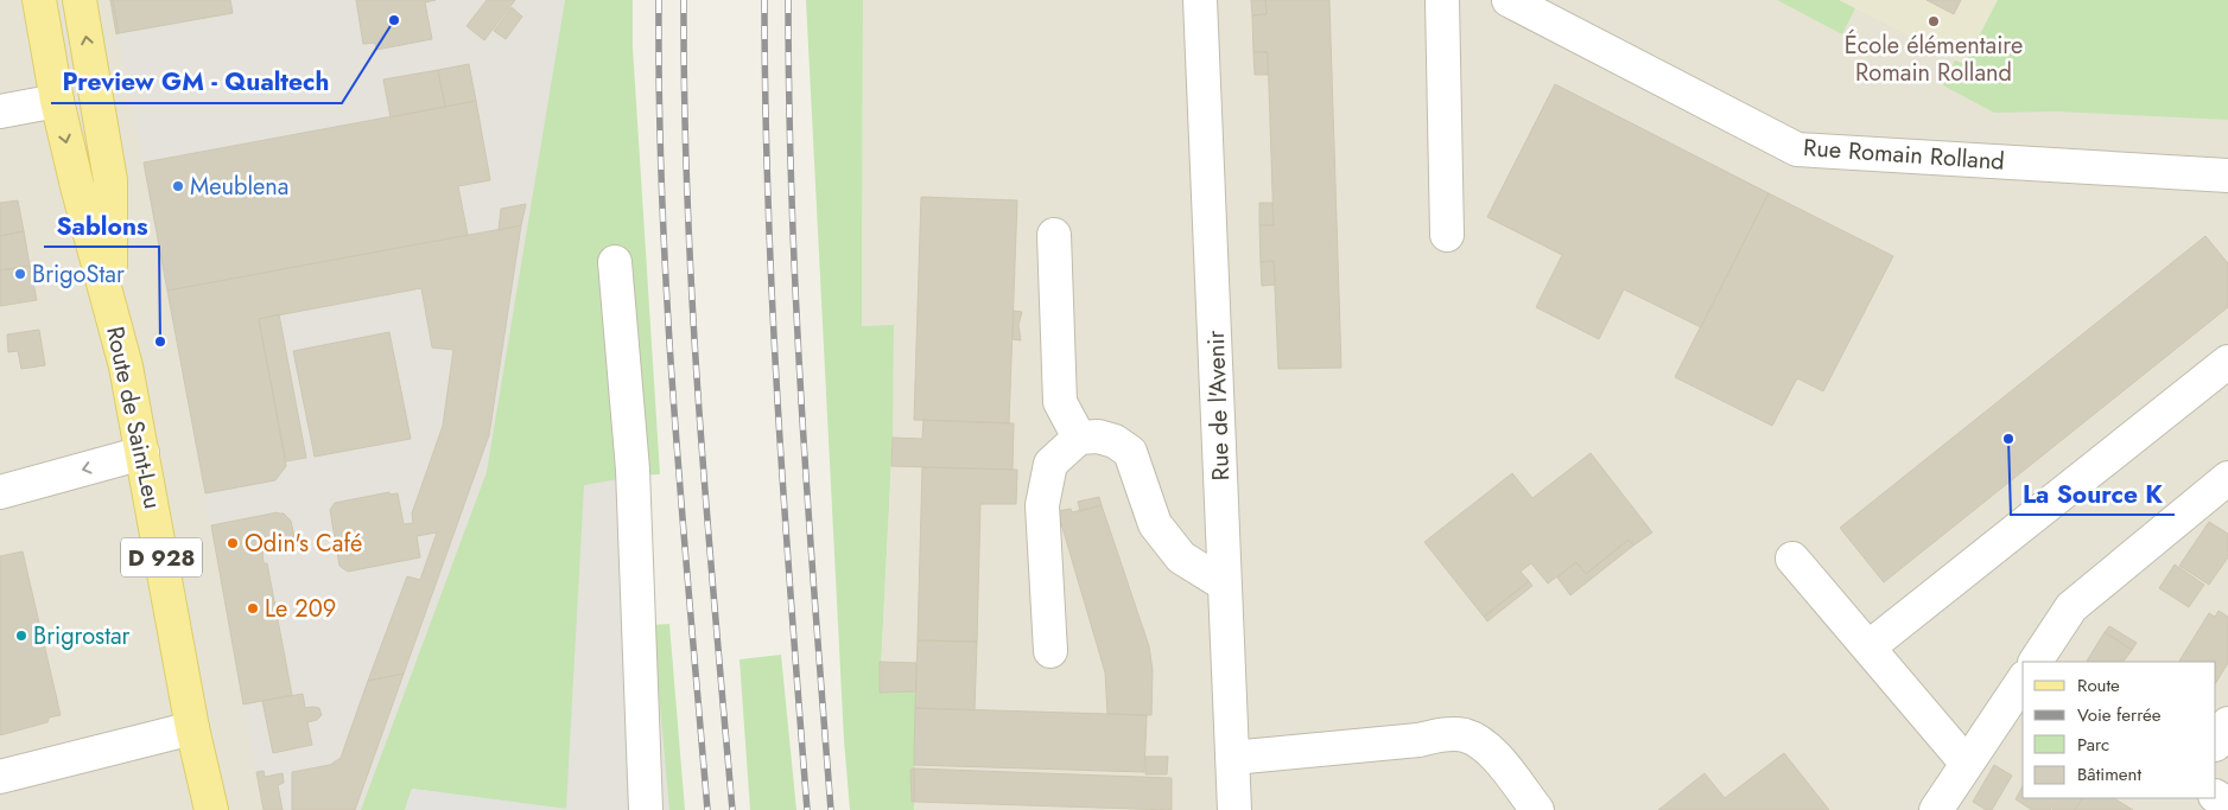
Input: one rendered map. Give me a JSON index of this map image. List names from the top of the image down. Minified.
{"streets":{"main road":["Route de Saint-Leu","D 928"],"street":["Rue Romain Rolland","Rue de l'Avenir"]},"places":["Preview GM - Qualtech","École élémentaire Romain Rolland","Meublena","BrigoStar","Sablons","La Source K","Odin's Café","Le 209","Brigrostar"],"legend":["Route","Voie ferrée","Parc","Bâtiment"]}
